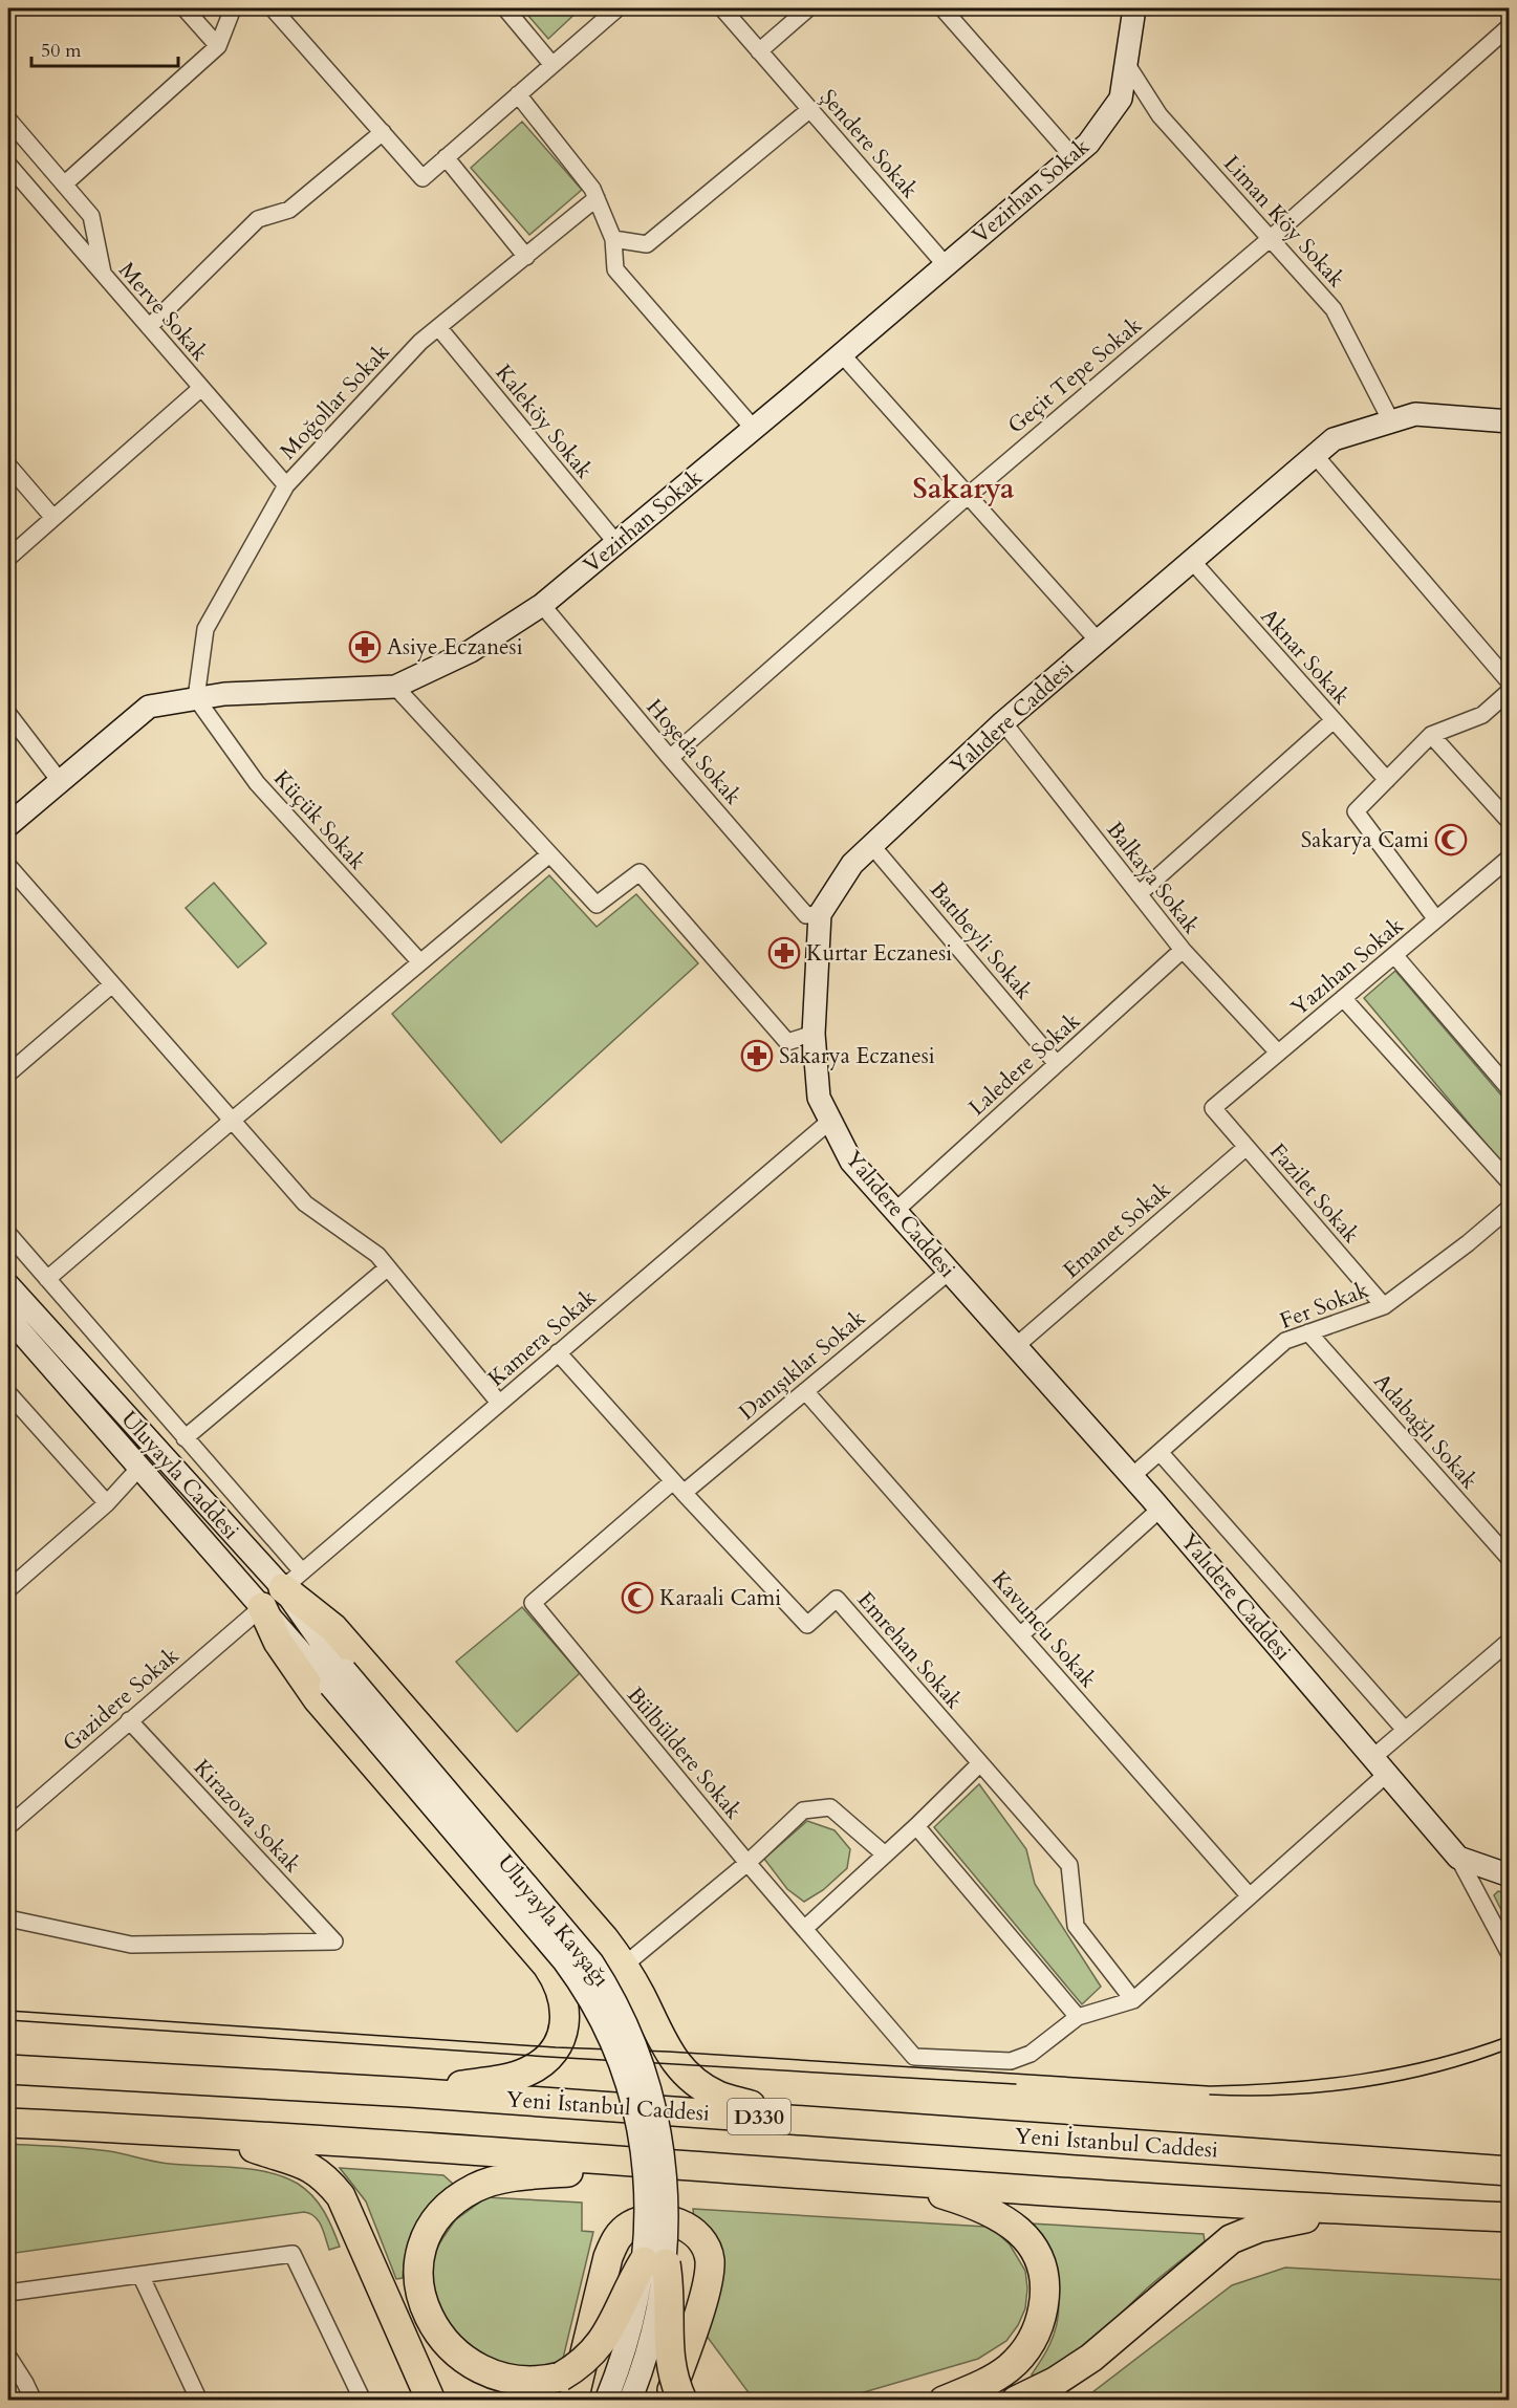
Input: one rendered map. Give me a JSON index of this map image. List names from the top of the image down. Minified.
{"streets":{"highway":["Yeni İstanbul Caddesi","D330"],"street":["Şendere Sokak","Vezirhan Sokak","Liman Köy Sokak","Merve Sokak","Geçit Tepe Sokak","Moğollar Sokak","Kaleköy Sokak","Aknar Sokak","Yalıdere Caddesi","Hoşeda Sokak","Küçük Sokak","Balkaya Sokak","Batıbeyli Sokak","Yazıhan Sokak","Laledere Sokak","Fazilet Sokak","Emanet Sokak","Fer Sokak","Kamera Sokak","Danışıklar Sokak","Adabağlı Sokak","Uluyayla Caddesi","Kavuncu Sokak","Emrehan Sokak","Gazidere Sokak","Bülbüldere Sokak","Kirazova Sokak","Uluyayla Kavşağı"]},"crossings":[["Şendere Sokak","Vezirhan Sokak"],["Vezirhan Sokak","Liman Köy Sokak"],["Vezirhan Sokak","Moğollar Sokak"],["Vezirhan Sokak","Kaleköy Sokak"],["Vezirhan Sokak","Hoşeda Sokak"],["Vezirhan Sokak","Küçük Sokak"],["Liman Köy Sokak","Geçit Tepe Sokak"],["Liman Köy Sokak","Yalıdere Caddesi"],["Merve Sokak","Moğollar Sokak"],["Geçit Tepe Sokak","Hoşeda Sokak"],["Moğollar Sokak","Kaleköy Sokak"],["Moğollar Sokak","Küçük Sokak"],["Aknar Sokak","Yalıdere Caddesi"],["Yalıdere Caddesi","Hoşeda Sokak"],["Yalıdere Caddesi","Balkaya Sokak"],["Yalıdere Caddesi","Batıbeyli Sokak"],["Yalıdere Caddesi","Laledere Sokak"],["Yalıdere Caddesi","Emanet Sokak"],["Yalıdere Caddesi","Fer Sokak"],["Yalıdere Caddesi","Kamera Sokak"],["Yalıdere Caddesi","Danışıklar Sokak"],["Balkaya Sokak","Yazıhan Sokak"],["Balkaya Sokak","Laledere Sokak"],["Batıbeyli Sokak","Laledere Sokak"],["Yazıhan Sokak","Fazilet Sokak"],["Fazilet Sokak","Emanet Sokak"],["Fazilet Sokak","Fer Sokak"],["Fer Sokak","Adabağlı Sokak"],["Kamera Sokak","Uluyayla Caddesi"],["Kamera Sokak","Emrehan Sokak"],["Danışıklar Sokak","Kavuncu Sokak"],["Danışıklar Sokak","Emrehan Sokak"],["Danışıklar Sokak","Bülbüldere Sokak"],["Uluyayla Caddesi","Gazidere Sokak"],["Uluyayla Caddesi","Uluyayla Kavşağı"],["Gazidere Sokak","Kirazova Sokak"]],"districts":["Sakarya"],"places":{"pharmacy":["Asiye Eczanesi","Kurtar Eczanesi","Sakarya Eczanesi"],"mosque":["Sakarya Cami","Karaali Cami"]},"scale_bar":"50 m"}
